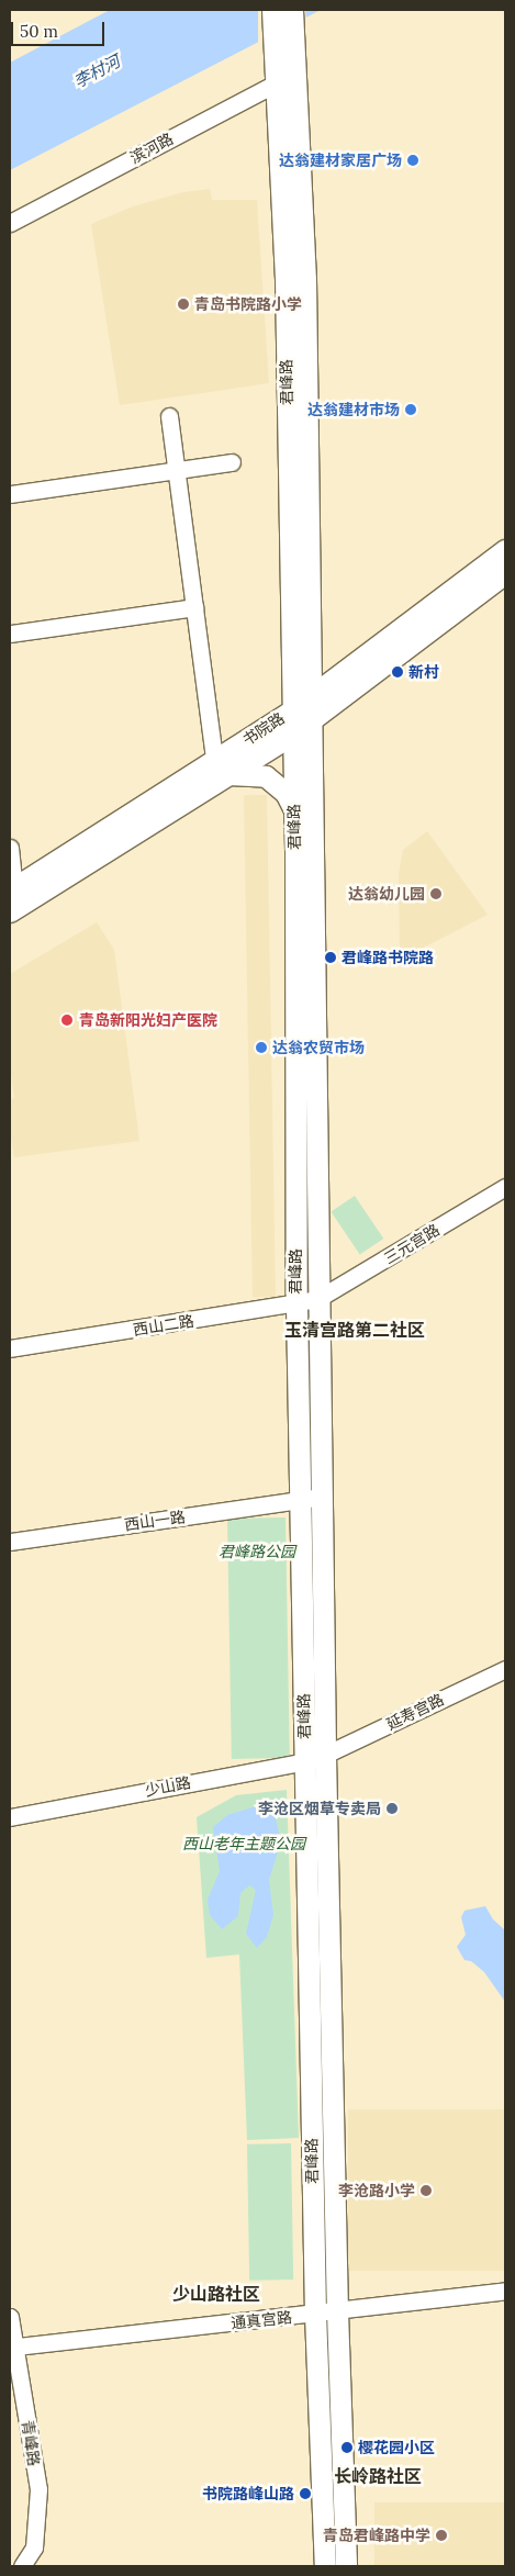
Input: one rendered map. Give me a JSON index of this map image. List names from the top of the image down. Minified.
{"streets":{"main road":["君峰路","书院路"],"street":["滨河路","三元宫路","西山二路","西山一路","延寿宫路","少山路","通真宫路","青峰路"]},"crossings":[["滨河路","君峰路"],["君峰路","书院路"],["君峰路","三元宫路"],["君峰路","西山二路"],["君峰路","西山一路"],["君峰路","延寿宫路"],["君峰路","少山路"],["君峰路","通真宫路"],["三元宫路","西山二路"],["延寿宫路","少山路"],["通真宫路","青峰路"]],"districts":["玉清宫路第二社区","少山路社区","长岭路社区"],"water":["李村河"],"parks":["君峰路公园","西山老年主题公园"],"places":["达翁建材家居广场","青岛书院路小学","达翁建材市场","新村","达翁幼儿园","君峰路书院路","青岛新阳光妇产医院","达翁农贸市场","李沧区烟草专卖局","李沧路小学","樱花园小区","书院路峰山路","青岛君峰路中学"],"scale_bar":"50 m"}
